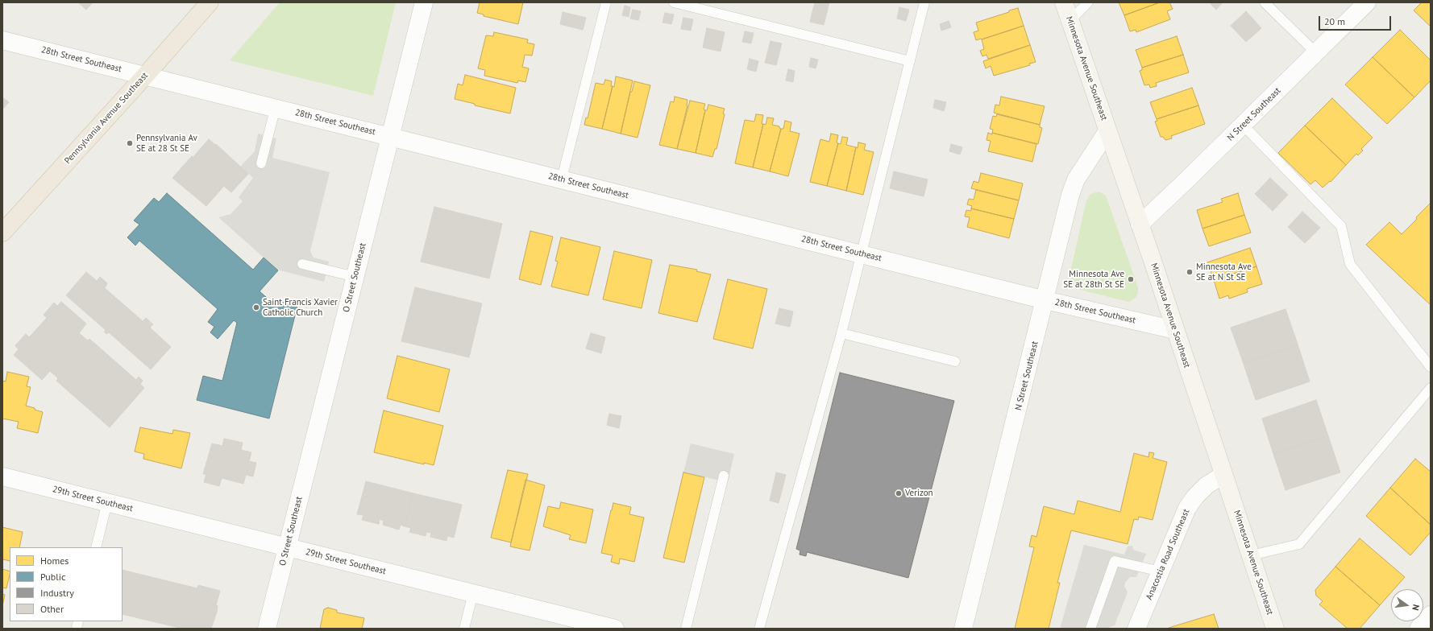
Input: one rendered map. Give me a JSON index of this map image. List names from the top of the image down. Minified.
{"streets":{"highway":["Pennsylvania Avenue Southeast"],"main road":["Minnesota Avenue Southeast"],"street":["28th Street Southeast","N Street Southeast","O Street Southeast","29th Street Southeast","Anacostia Road Southeast"]},"crossings":[["28th Street Southeast","Minnesota Avenue Southeast"],["28th Street Southeast","N Street Southeast"],["28th Street Southeast","Pennsylvania Avenue Southeast"],["28th Street Southeast","O Street Southeast"],["Minnesota Avenue Southeast","N Street Southeast"],["Minnesota Avenue Southeast","Anacostia Road Southeast"],["O Street Southeast","29th Street Southeast"]],"places":["Pennsylvania Av SE at 28 St SE","Minnesota Ave SE at N St SE","Minnesota Ave SE at 28th St SE","Saint Francis Xavier Catholic Church","Verizon"],"legend":["Homes","Public","Industry","Other"],"scale_bar":"20 m","north":"right"}
